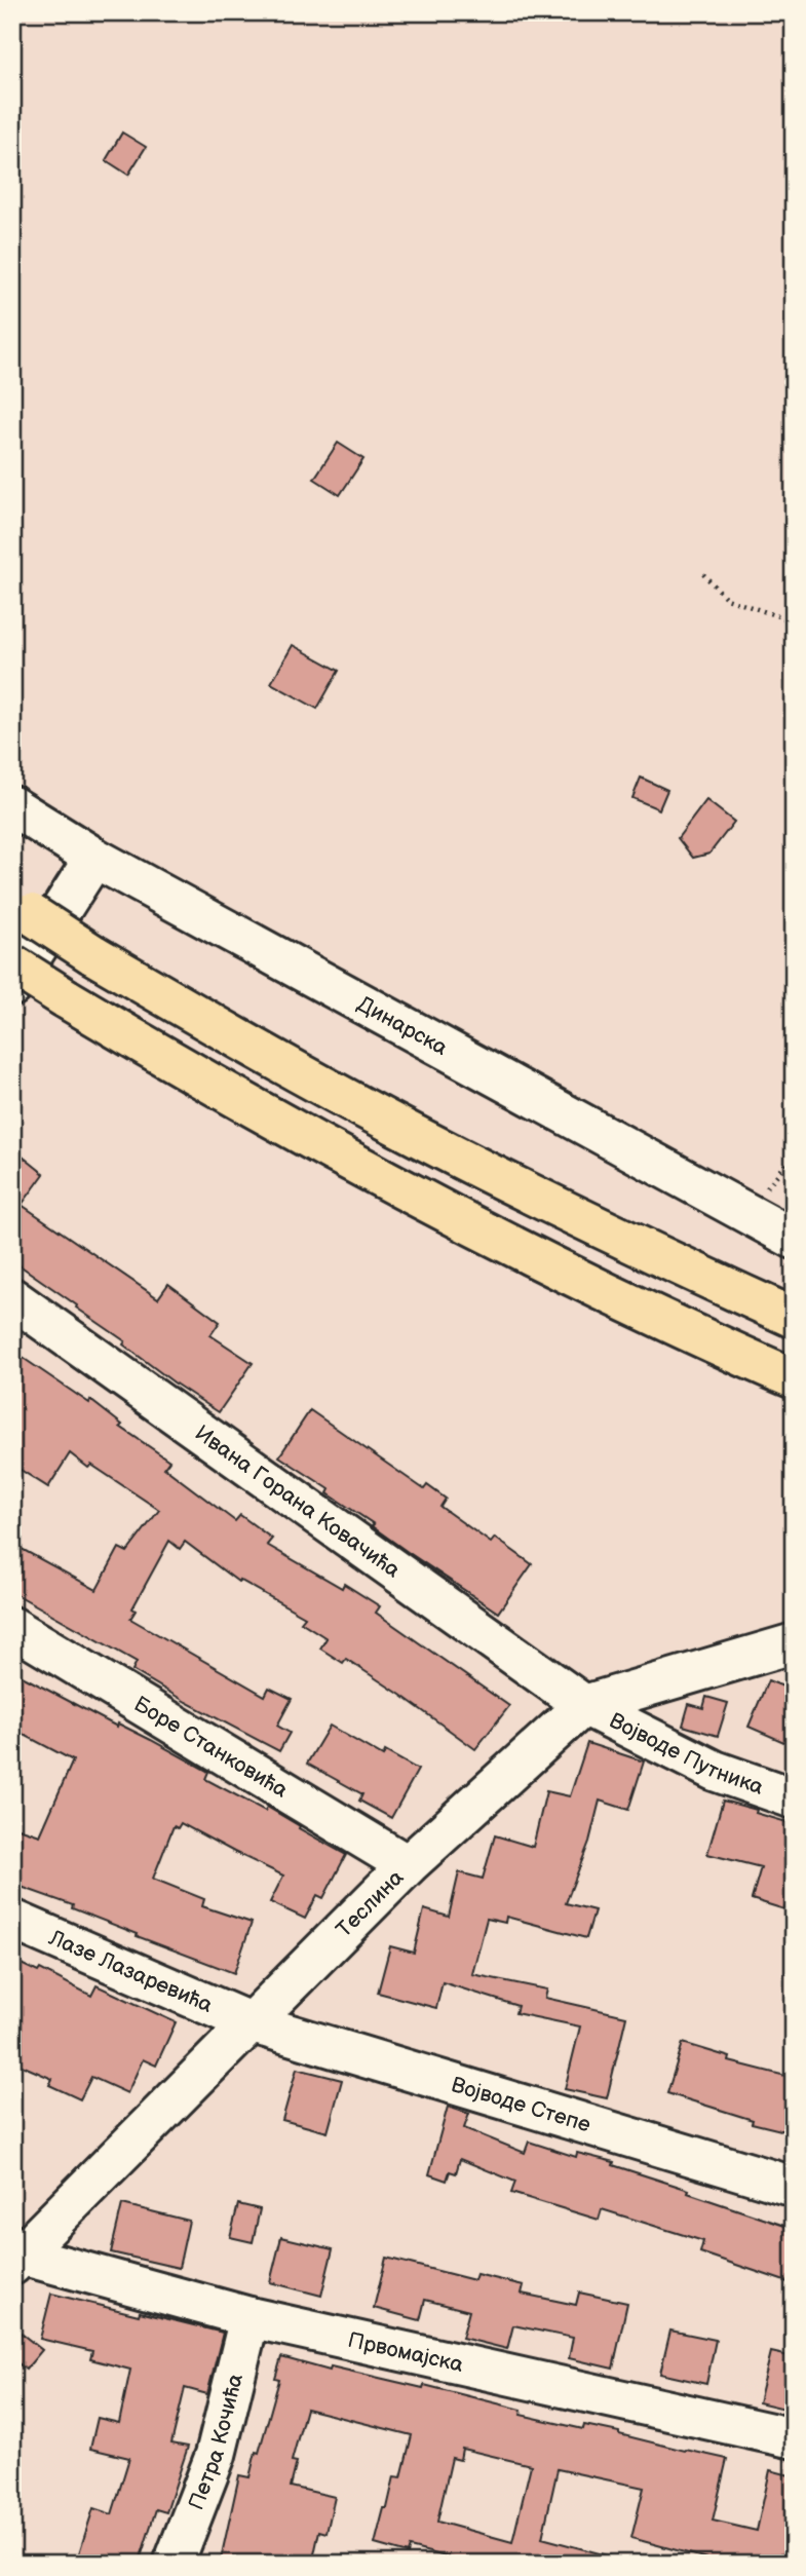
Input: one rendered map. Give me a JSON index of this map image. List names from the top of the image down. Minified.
{"streets":{"street":["Динарска","Ивана Горана Ковачића","Боре Станковића","Војводе Путника","Теслина","Лазе Лазаревића","Војводе Степе","Првомајска","Петра Кочића"]},"crossings":[["Ивана Горана Ковачића","Војводе Путника"],["Ивана Горана Ковачића","Теслина"],["Боре Станковића","Теслина"],["Војводе Путника","Теслина"],["Теслина","Лазе Лазаревића"],["Теслина","Војводе Степе"],["Теслина","Првомајска"],["Лазе Лазаревића","Војводе Степе"],["Првомајска","Петра Кочића"]]}
